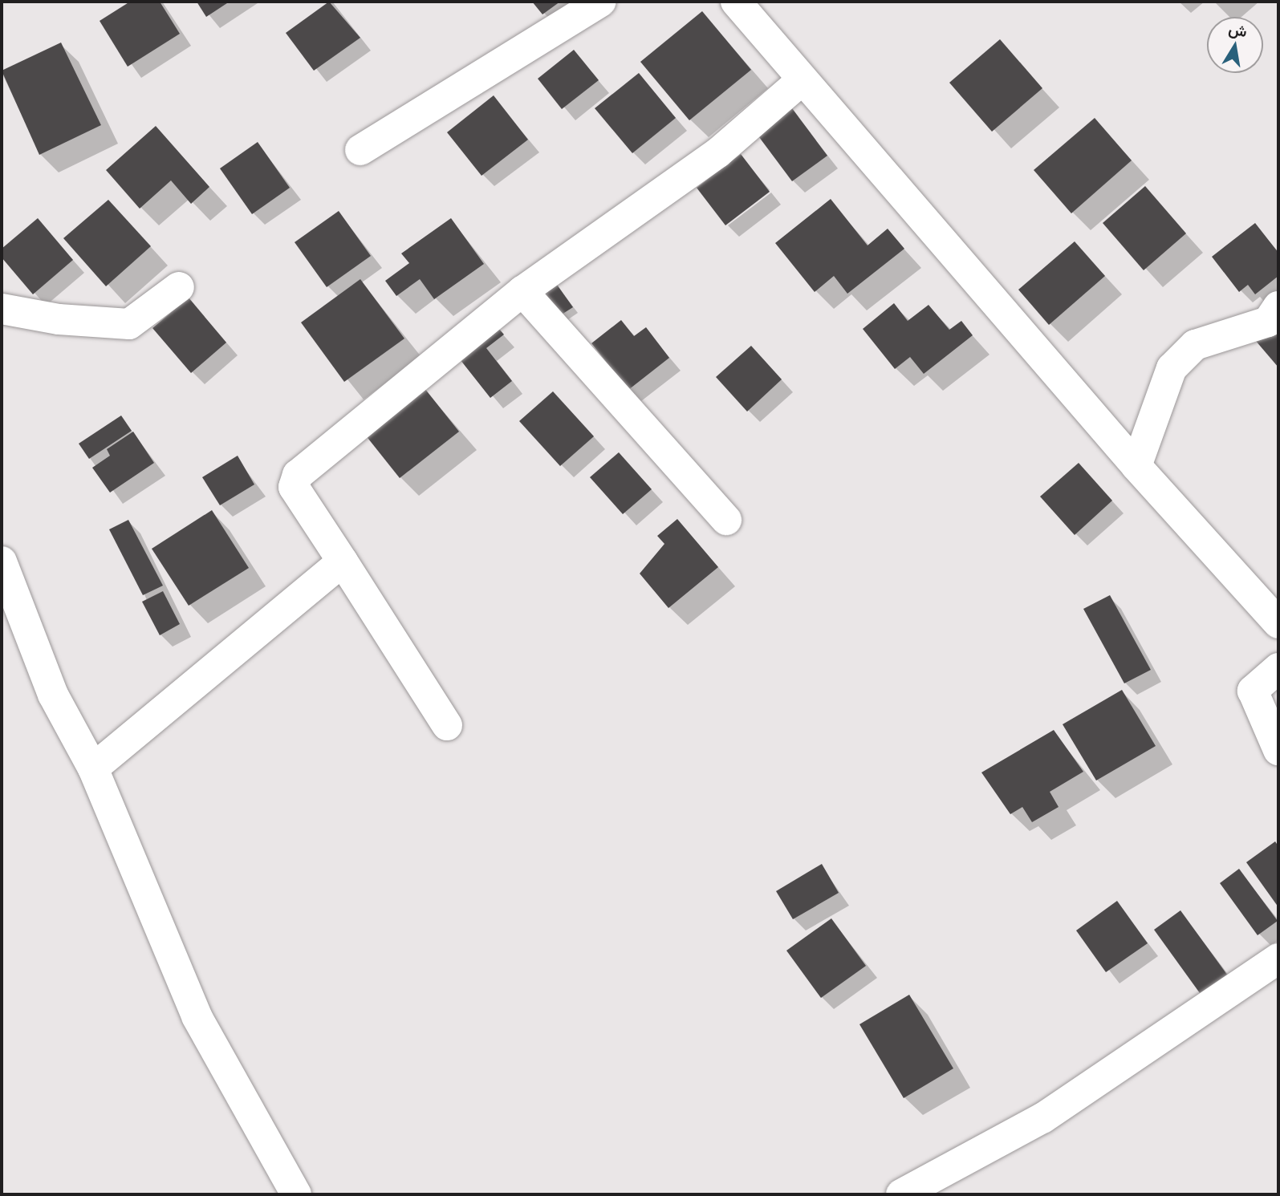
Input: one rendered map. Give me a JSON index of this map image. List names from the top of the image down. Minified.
{"north":"top"}
